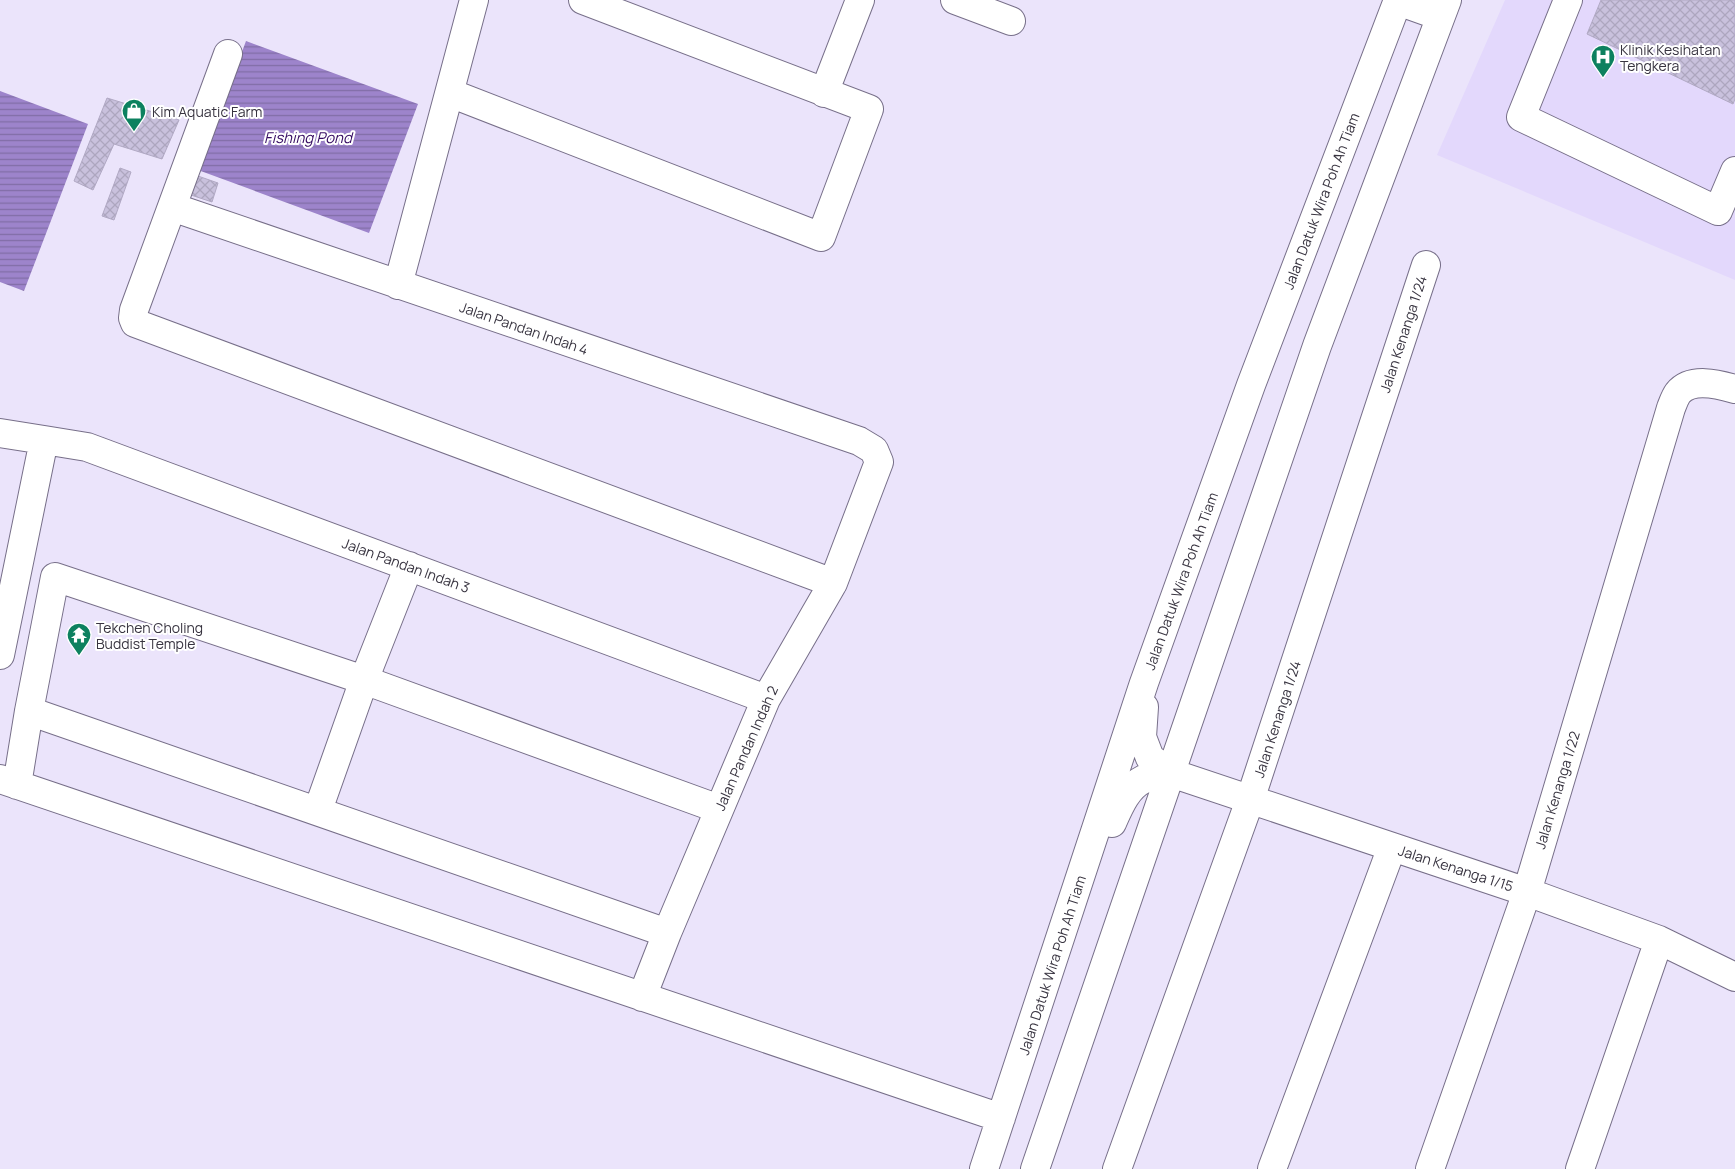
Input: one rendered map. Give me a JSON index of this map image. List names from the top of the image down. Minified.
{"streets":{"street":["Jalan Datuk Wira Poh Ah Tiam","Jalan Pandan Indah 4","Jalan Kenanga 1/24","Jalan Pandan Indah 3","Jalan Pandan Indah 2","Jalan Kenanga 1/22","Jalan Kenanga 1/15"]},"crossings":[["Jalan Pandan Indah 4","Jalan Pandan Indah 2"],["Jalan Kenanga 1/24","Jalan Kenanga 1/15"],["Jalan Pandan Indah 3","Jalan Pandan Indah 2"],["Jalan Kenanga 1/22","Jalan Kenanga 1/15"]],"water":["Fishing Pond"],"places":{"hospital":["Klinik Kesihatan Tengkera"],"shop":["Kim Aquatic Farm"],"temple":["Tekchen Choling Buddist Temple"]}}
